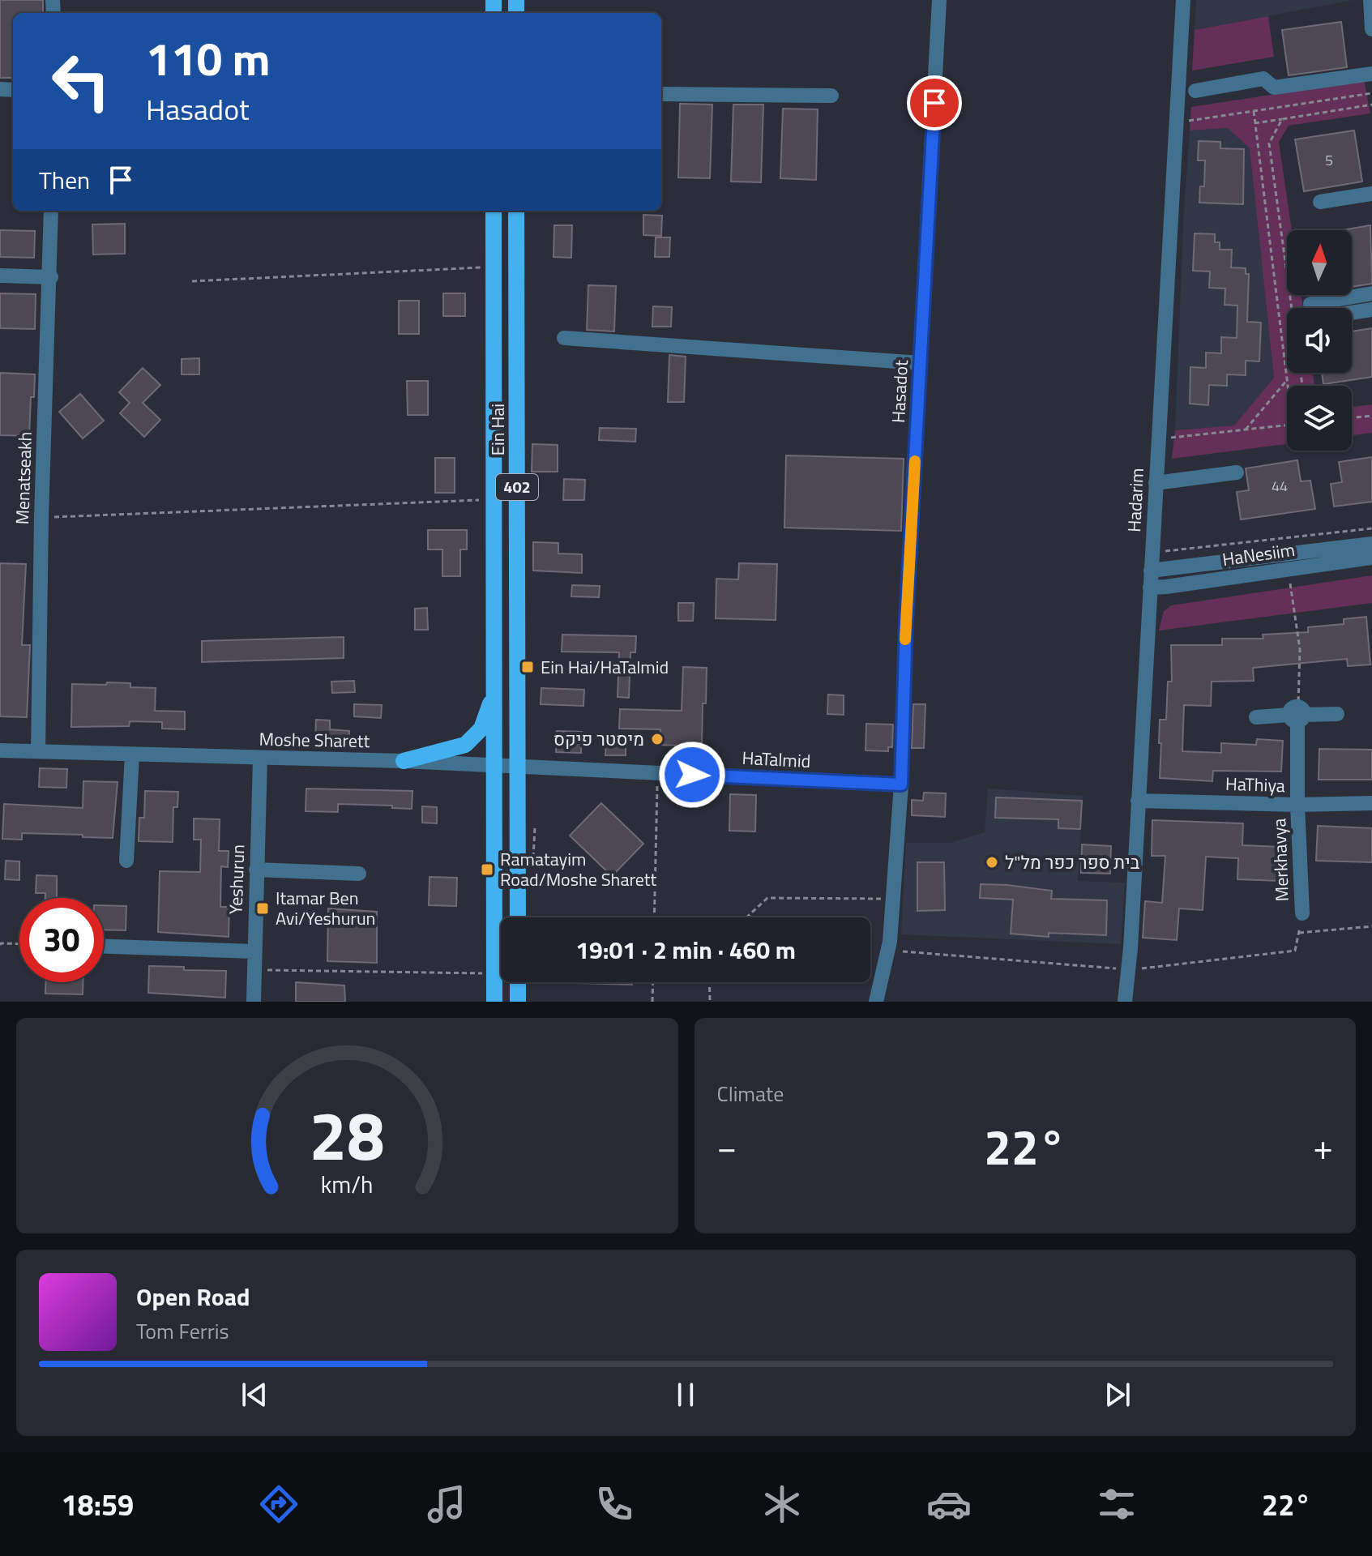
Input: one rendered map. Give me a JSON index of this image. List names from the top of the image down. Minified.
{"streets":{"main road":["Ein Hai","402"],"street":["Hasadot","Menatseakh","Hadarim","HaNesiim","Moshe Sharett","HaTalmid","HaThiya","Merkhavya","Yeshurun"]},"crossings":[["Hasadot","HaTalmid"],["Ein Hai","402"],["Ein Hai","Moshe Sharett"],["Ein Hai","HaTalmid"],["Menatseakh","Moshe Sharett"],["402","Moshe Sharett"],["402","HaTalmid"],["Hadarim","HaNesiim"],["Hadarim","HaThiya"],["Moshe Sharett","HaTalmid"],["Moshe Sharett","Yeshurun"],["HaThiya","Merkhavya"]],"places":{"transit":["Ein Hai/HaTalmid","Ramatayim Road/Moshe Sharett","Itamar Ben Avi/Yeshurun"],"other":["מיסטר פיקס","בית ספר כפר מל\"ל"]},"house_numbers":["5","44"],"north":"top","page":{"turn":["110 m","Hasadot"],"then":"Then","limit":"30","trip":"19:01 · 2 min · 460 m","tile":"Climate","heat":["−","22°","+"],"song":["Open Road","Tom Ferris"],"tabs":["18:59","22°"],"gauge":["28","km/h"]}}
